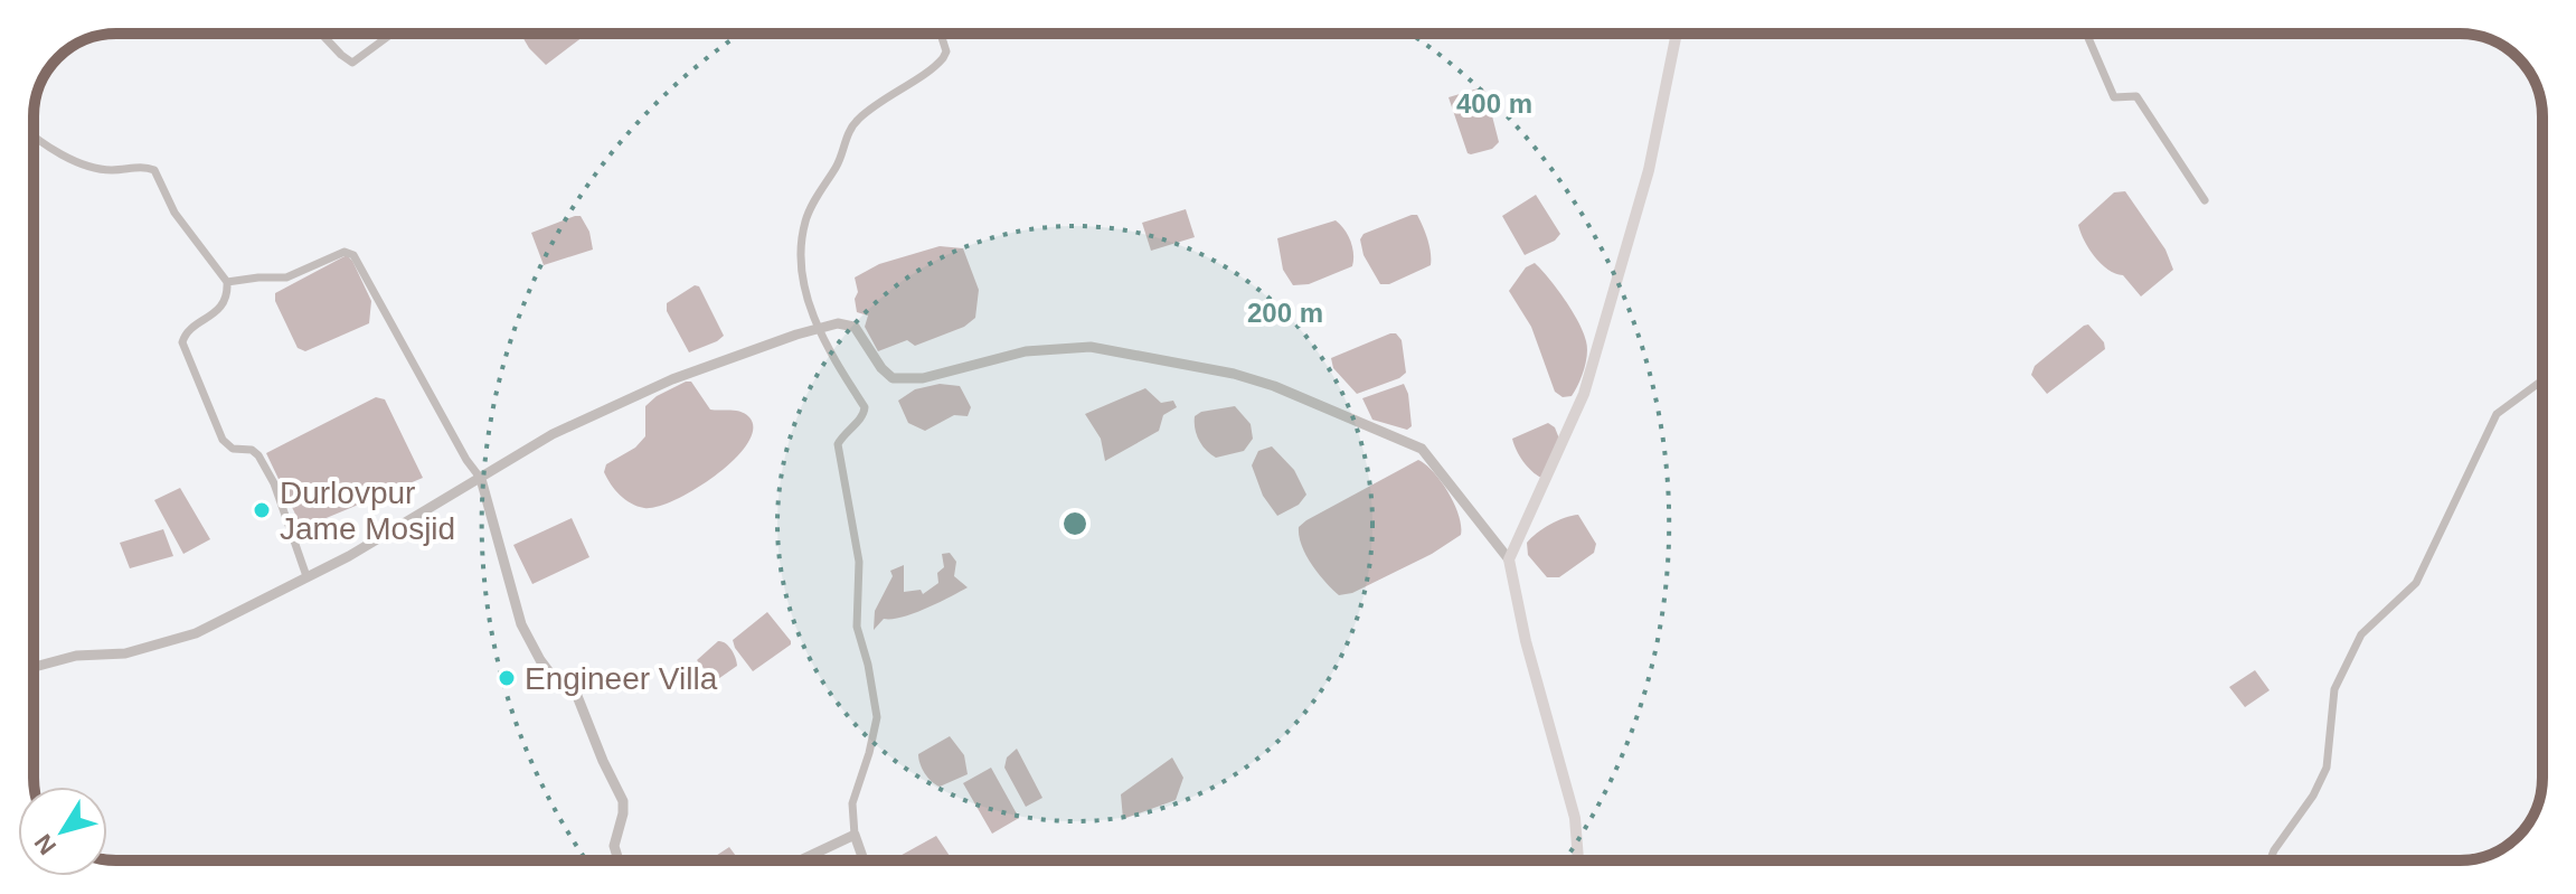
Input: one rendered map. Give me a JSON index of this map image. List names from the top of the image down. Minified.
{"places":["Durlovpur Jame Mosjid","Engineer Villa"],"north":"bottom left","rings":["400 m","200 m"]}
